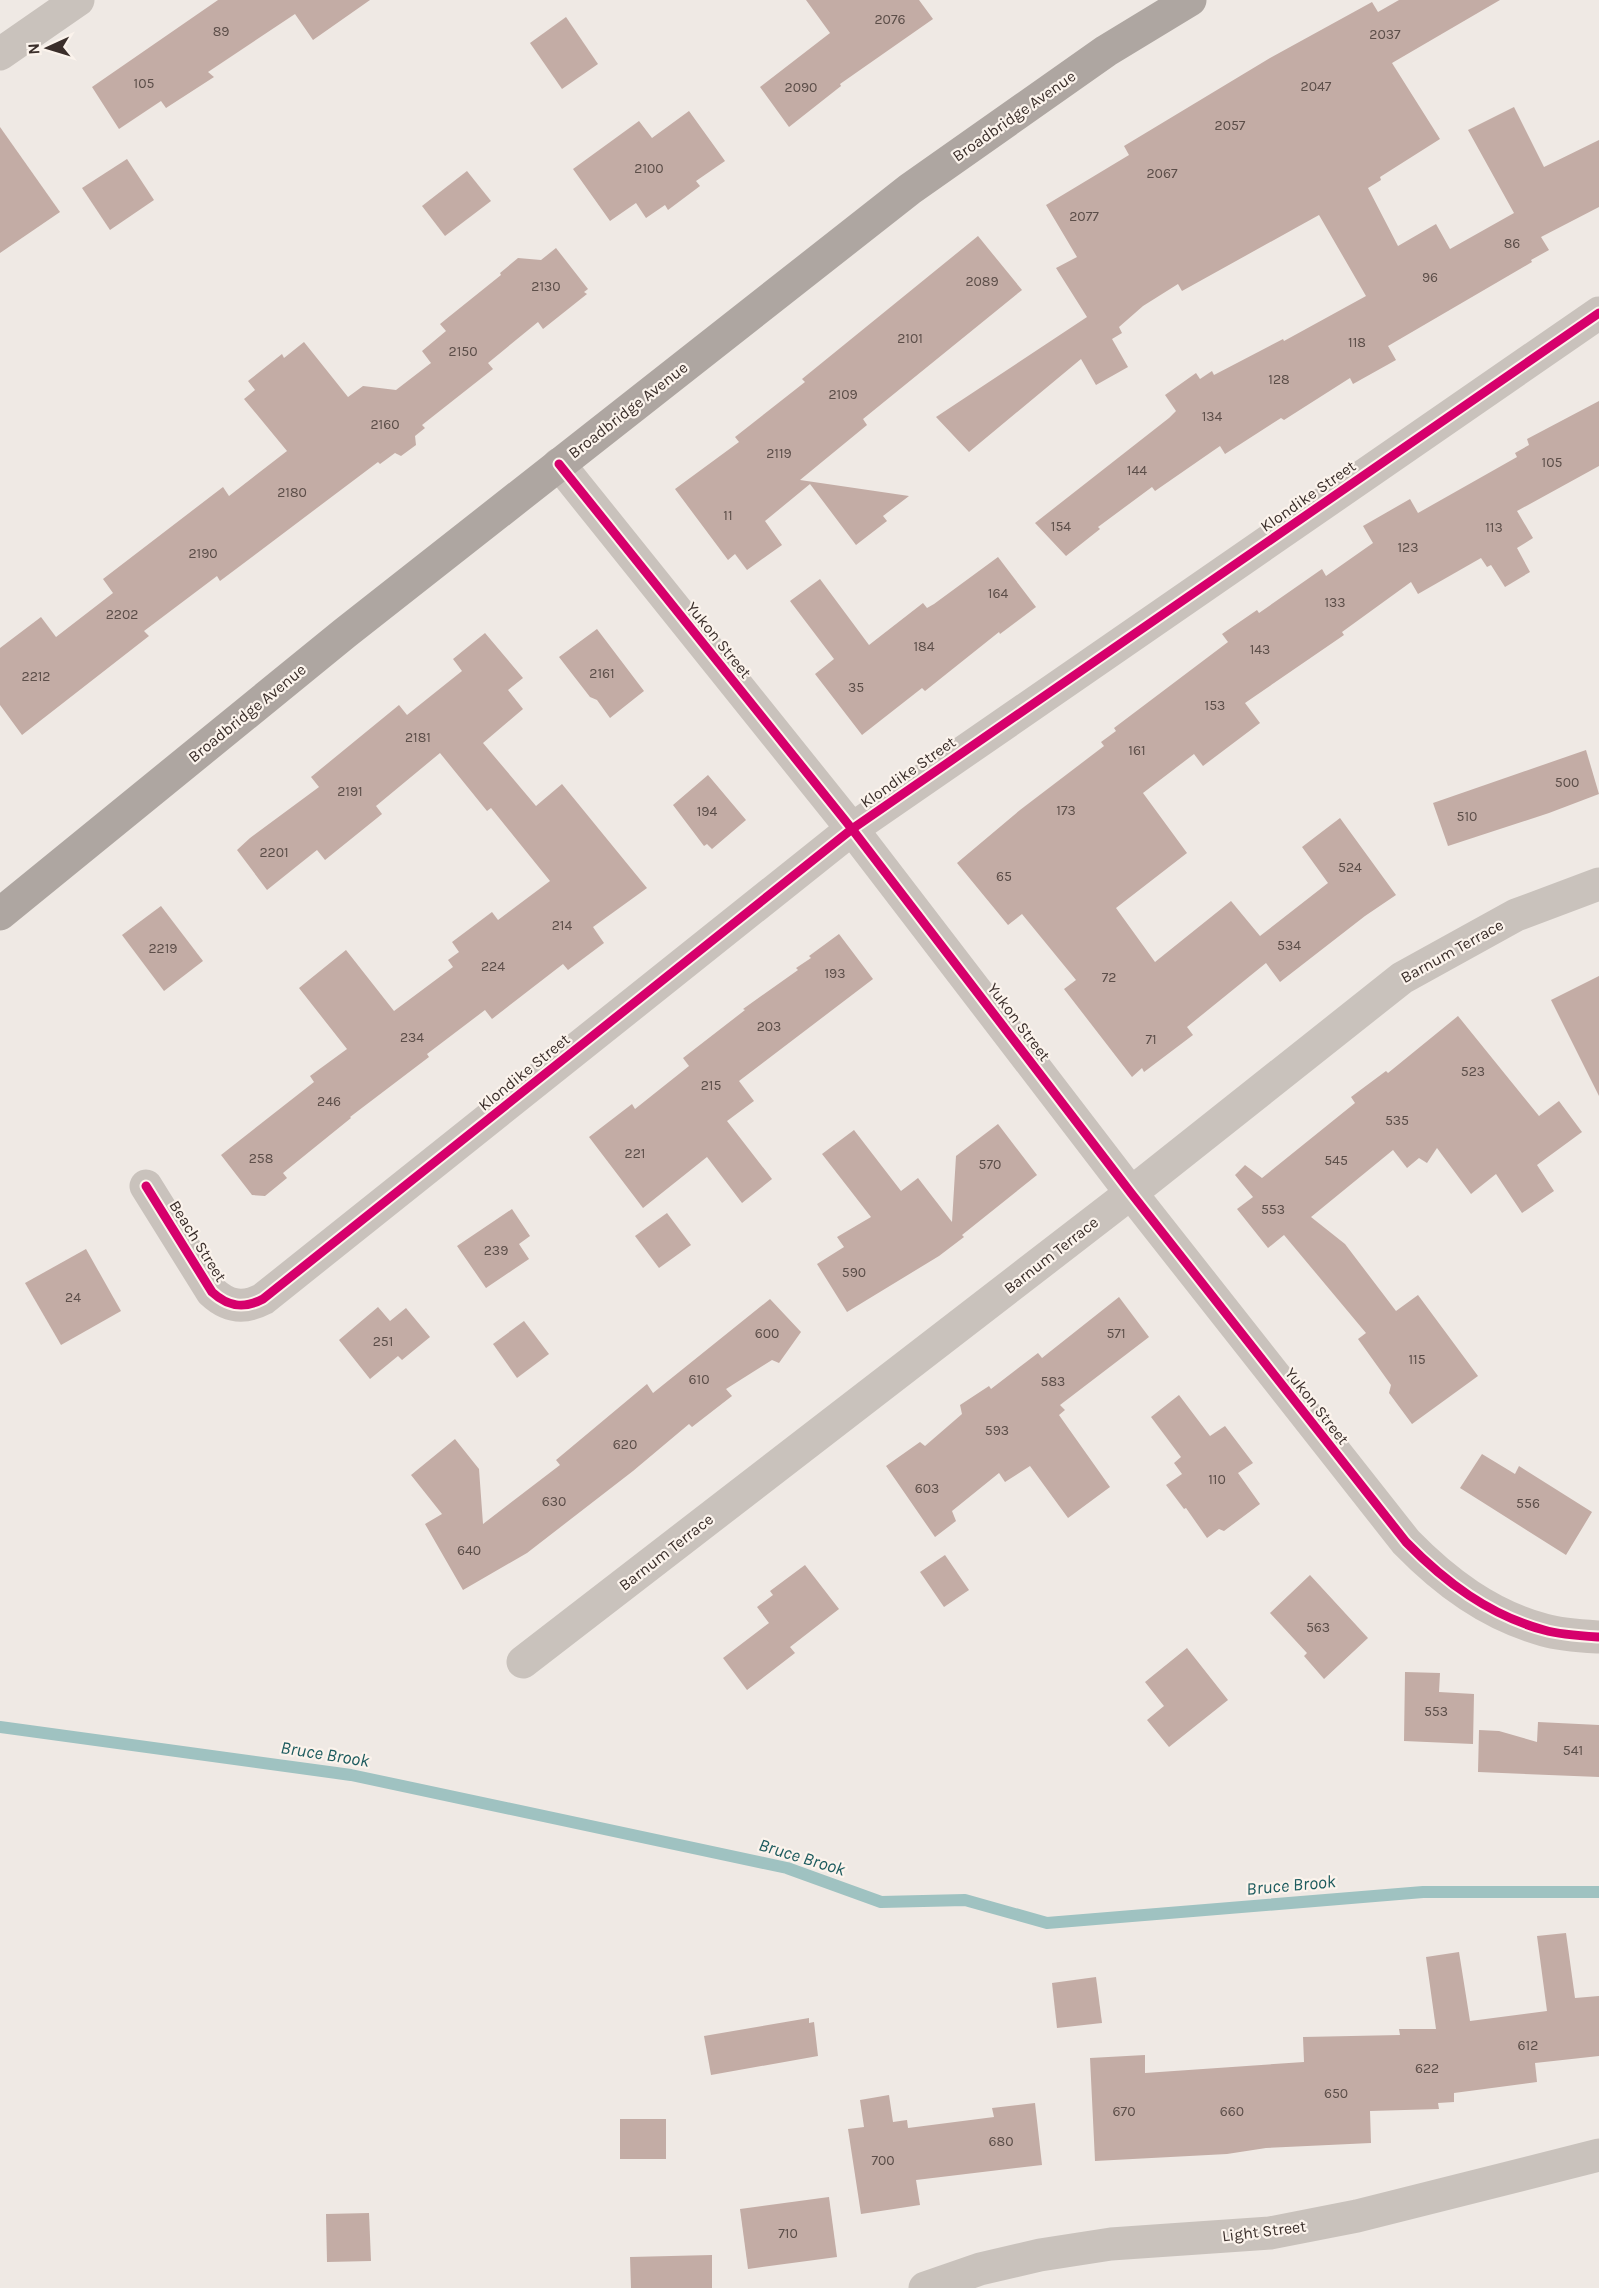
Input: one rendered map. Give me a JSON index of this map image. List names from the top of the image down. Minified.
{"streets":{"main road":["Broadbridge Avenue"],"street":["Klondike Street","Yukon Street","Barnum Terrace","Beach Street","Light Street"]},"crossings":[["Broadbridge Avenue","Yukon Street"],["Klondike Street","Yukon Street"],["Klondike Street","Beach Street"],["Yukon Street","Barnum Terrace"]],"water":["Bruce Brook"],"house_numbers":["2076","89","2037","105","2047","2090","2057","2100","2067","2077","86","96","2089","2130","2101","118","2150","128","2109","134","2160","2119","105","144","2180","11","154","113","123","2190","164","133","2202","184","143","2161","2212","35","153","2181","161","500","2191","173","194","510","2201","524","65","214","534","2219","224","193","72","203","234","71","523","215","246","535","221","258","545","570","553","239","590","24","600","571","251","115","610","583","593","620","110","603","630","556","640","563","553","541","612","622","650","670","660","680","700","710"],"north":"left"}
